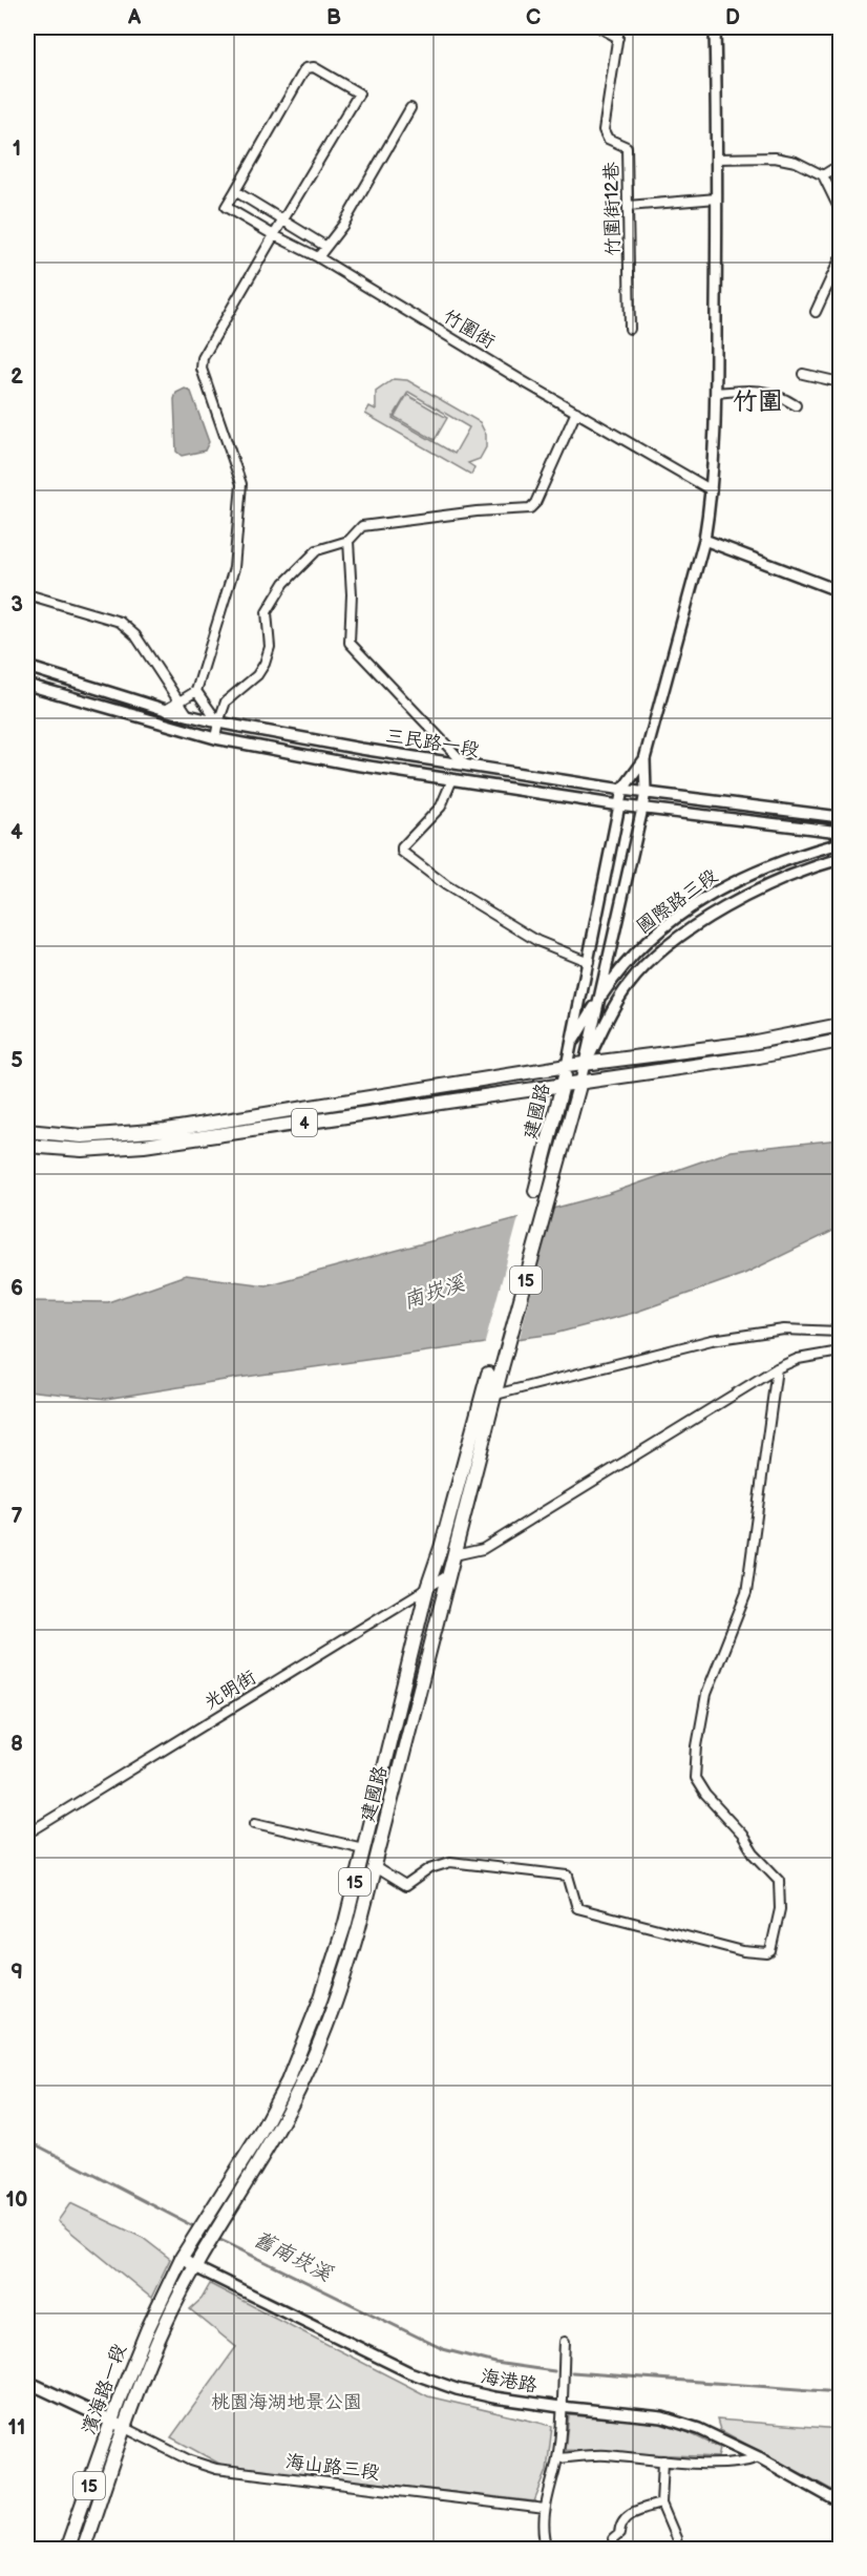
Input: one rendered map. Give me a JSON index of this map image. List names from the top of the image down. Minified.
{"streets":{"main road":["建國路","4","15","濱海路一段"],"street":["竹圍街12巷","竹圍街","三民路一段","國際路三段","光明街","海港路","海山路三段"]},"crossings":[["國際路三段","建國路"],["國際路三段","4"],["建國路","4"],["建國路","光明街"],["建國路","海港路"],["建國路","濱海路一段"],["海港路","濱海路一段"],["濱海路一段","海山路三段"]],"districts":["竹圍"],"water":["南崁溪","舊南崁溪"],"parks":["桃園海湖地景公園"],"grid":{"columns":["A","B","C","D"],"rows":["1","2","3","4","5","6","7","8","9","10","11"]}}
